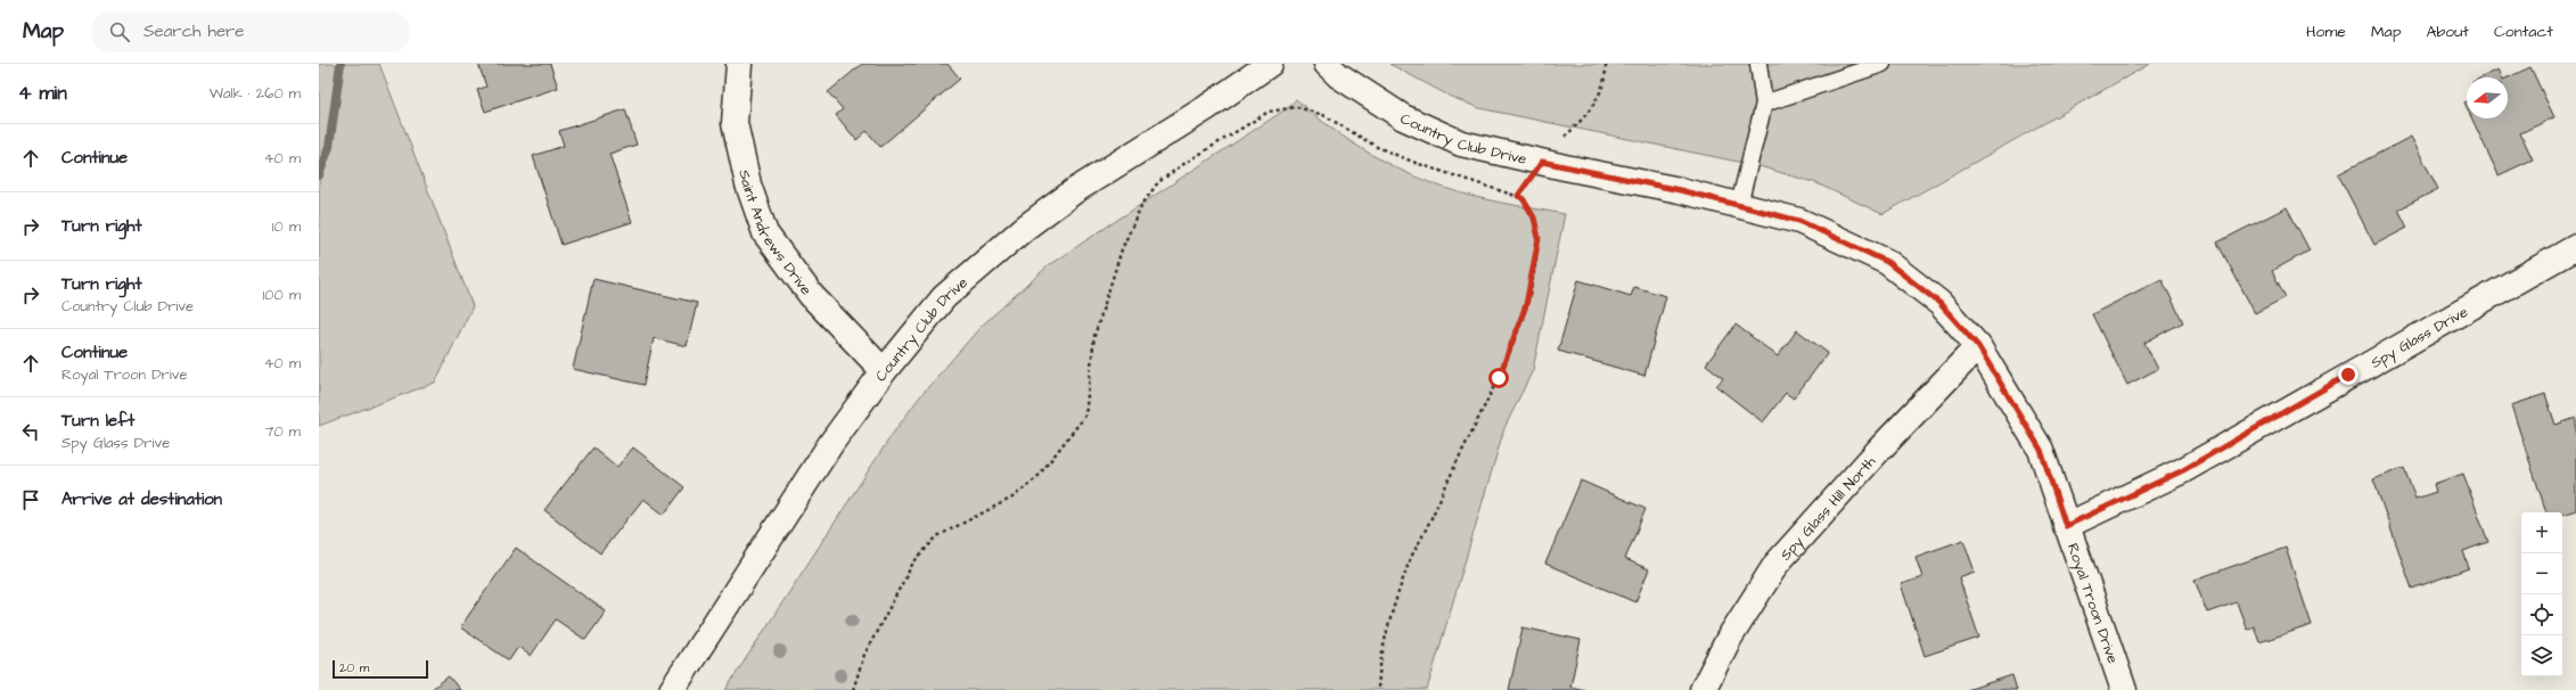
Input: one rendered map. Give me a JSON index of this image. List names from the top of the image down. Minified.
{"streets":{"street":["Country Club Drive","Saint Andrews Drive","Spy Glass Drive","Spy Glass Hill North","Royal Troon Drive"]},"crossings":[["Country Club Drive","Saint Andrews Drive"],["Country Club Drive","Spy Glass Hill North"],["Country Club Drive","Royal Troon Drive"],["Spy Glass Drive","Royal Troon Drive"],["Spy Glass Hill North","Royal Troon Drive"]],"scale_bar":"20 m","north":"left","page":{"header":"Map","search":"Search here","nav":["Home","Map","About","Contact"],"heading":["4 min","Walk · 260 m"],"list":[["Continue","40 m"],["Turn right","10 m"],["Turn right","Country Club Drive","100 m"],["Continue","Royal Troon Drive","40 m"],["Turn left","Spy Glass Drive","70 m"],"Arrive at destination"],"map_buttons":["+","−"],"scale":"20 m"}}
